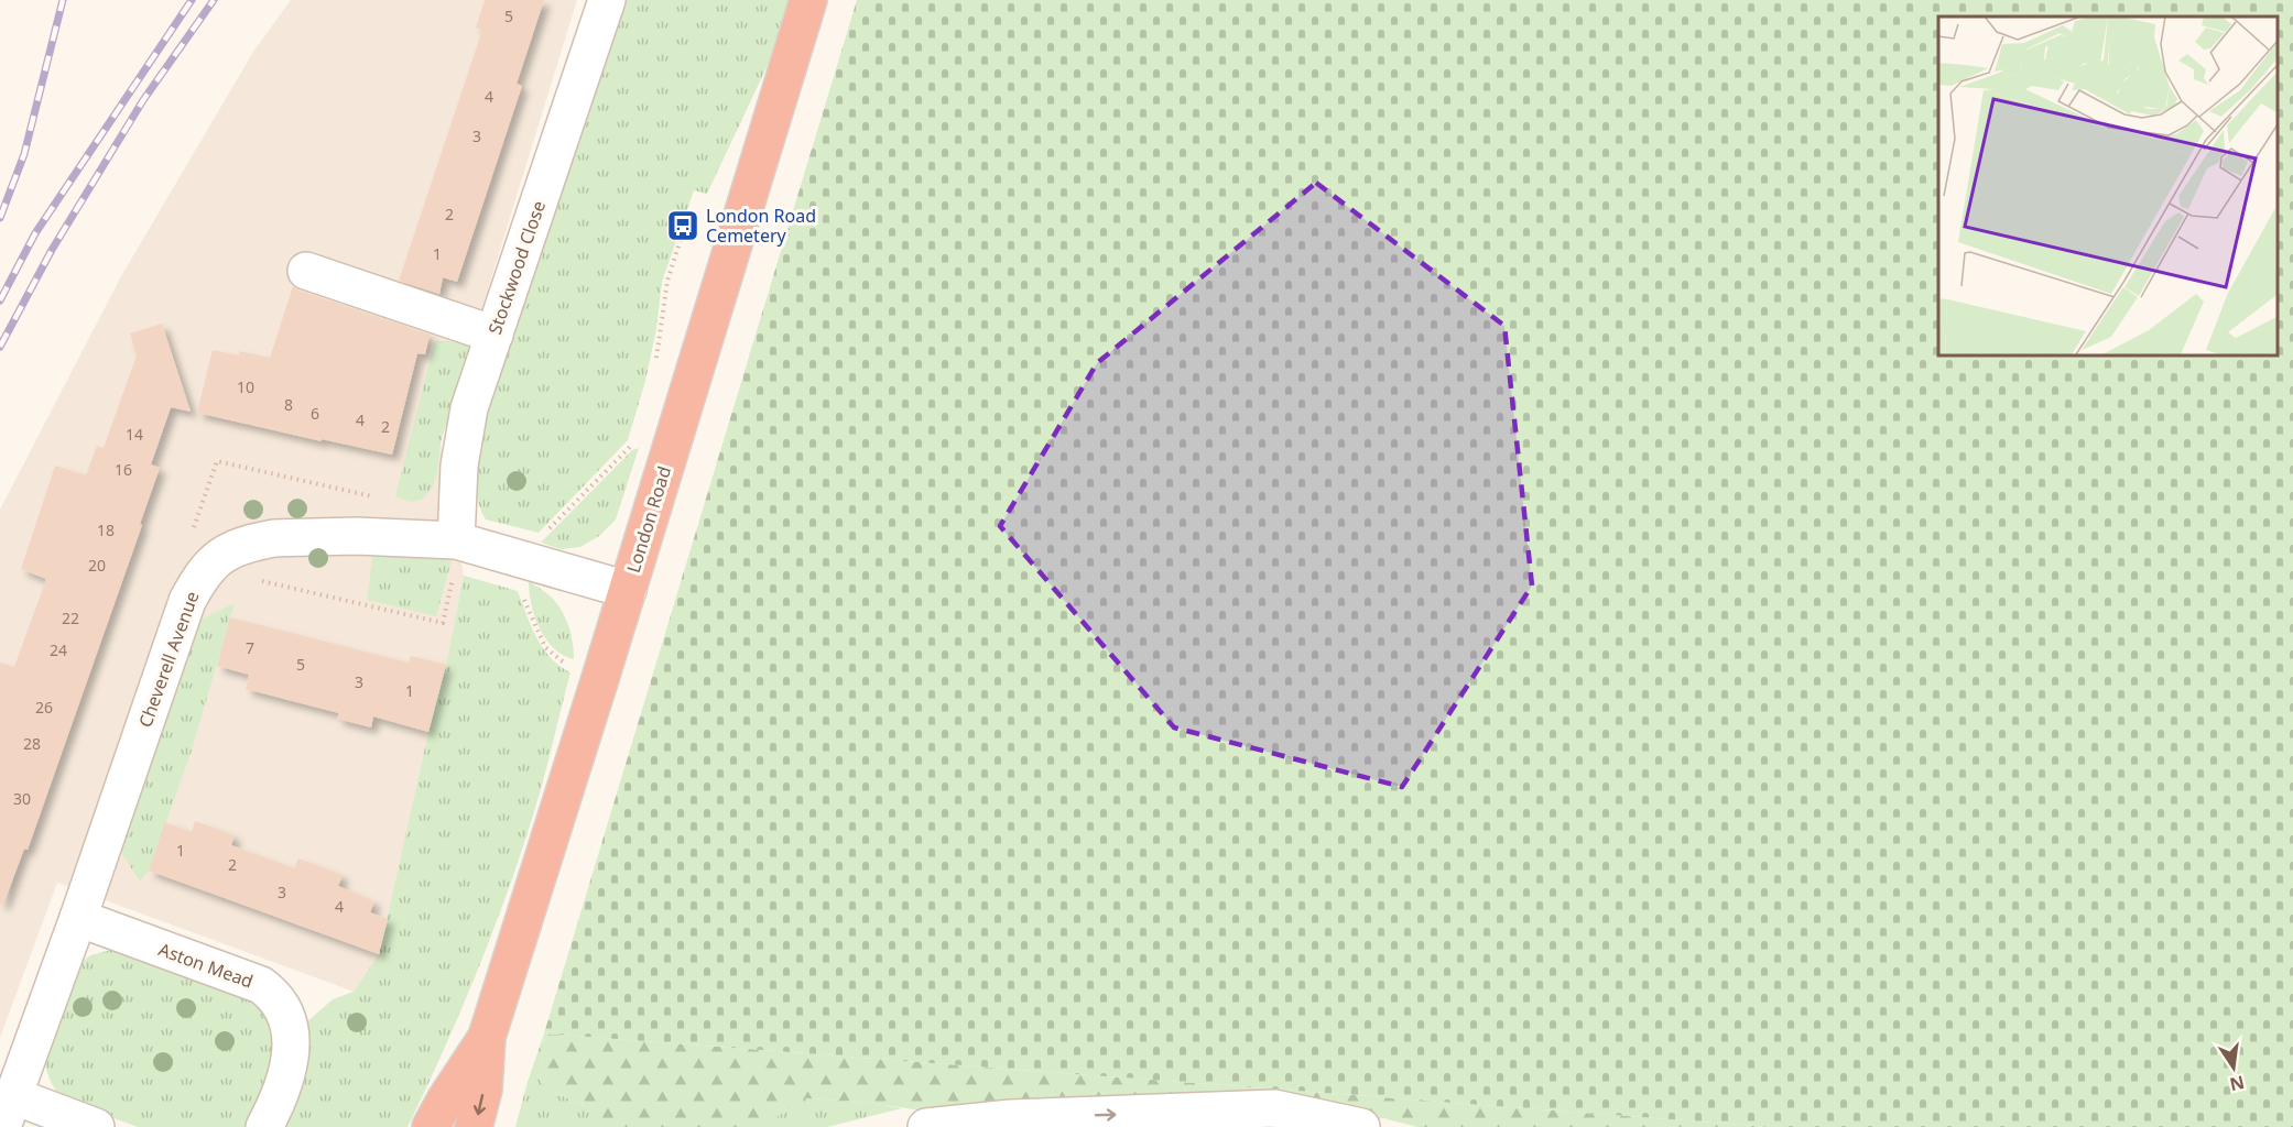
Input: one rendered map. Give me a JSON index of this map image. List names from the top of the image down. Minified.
{"streets":{"highway":["London Road"],"street":["Stockwood Close","Cheverell Avenue","Aston Mead"]},"crossings":[["Stockwood Close","Cheverell Avenue"],["London Road","Cheverell Avenue"],["Cheverell Avenue","Aston Mead"]],"places":{"bus stop":["London Road Cemetery"]},"house_numbers":["5","4","3","2","1","10","8","6","4","2","14","16","18","20","22","7","24","5","3","1","26","28","30","1","2","3","4"],"north":"bottom"}
